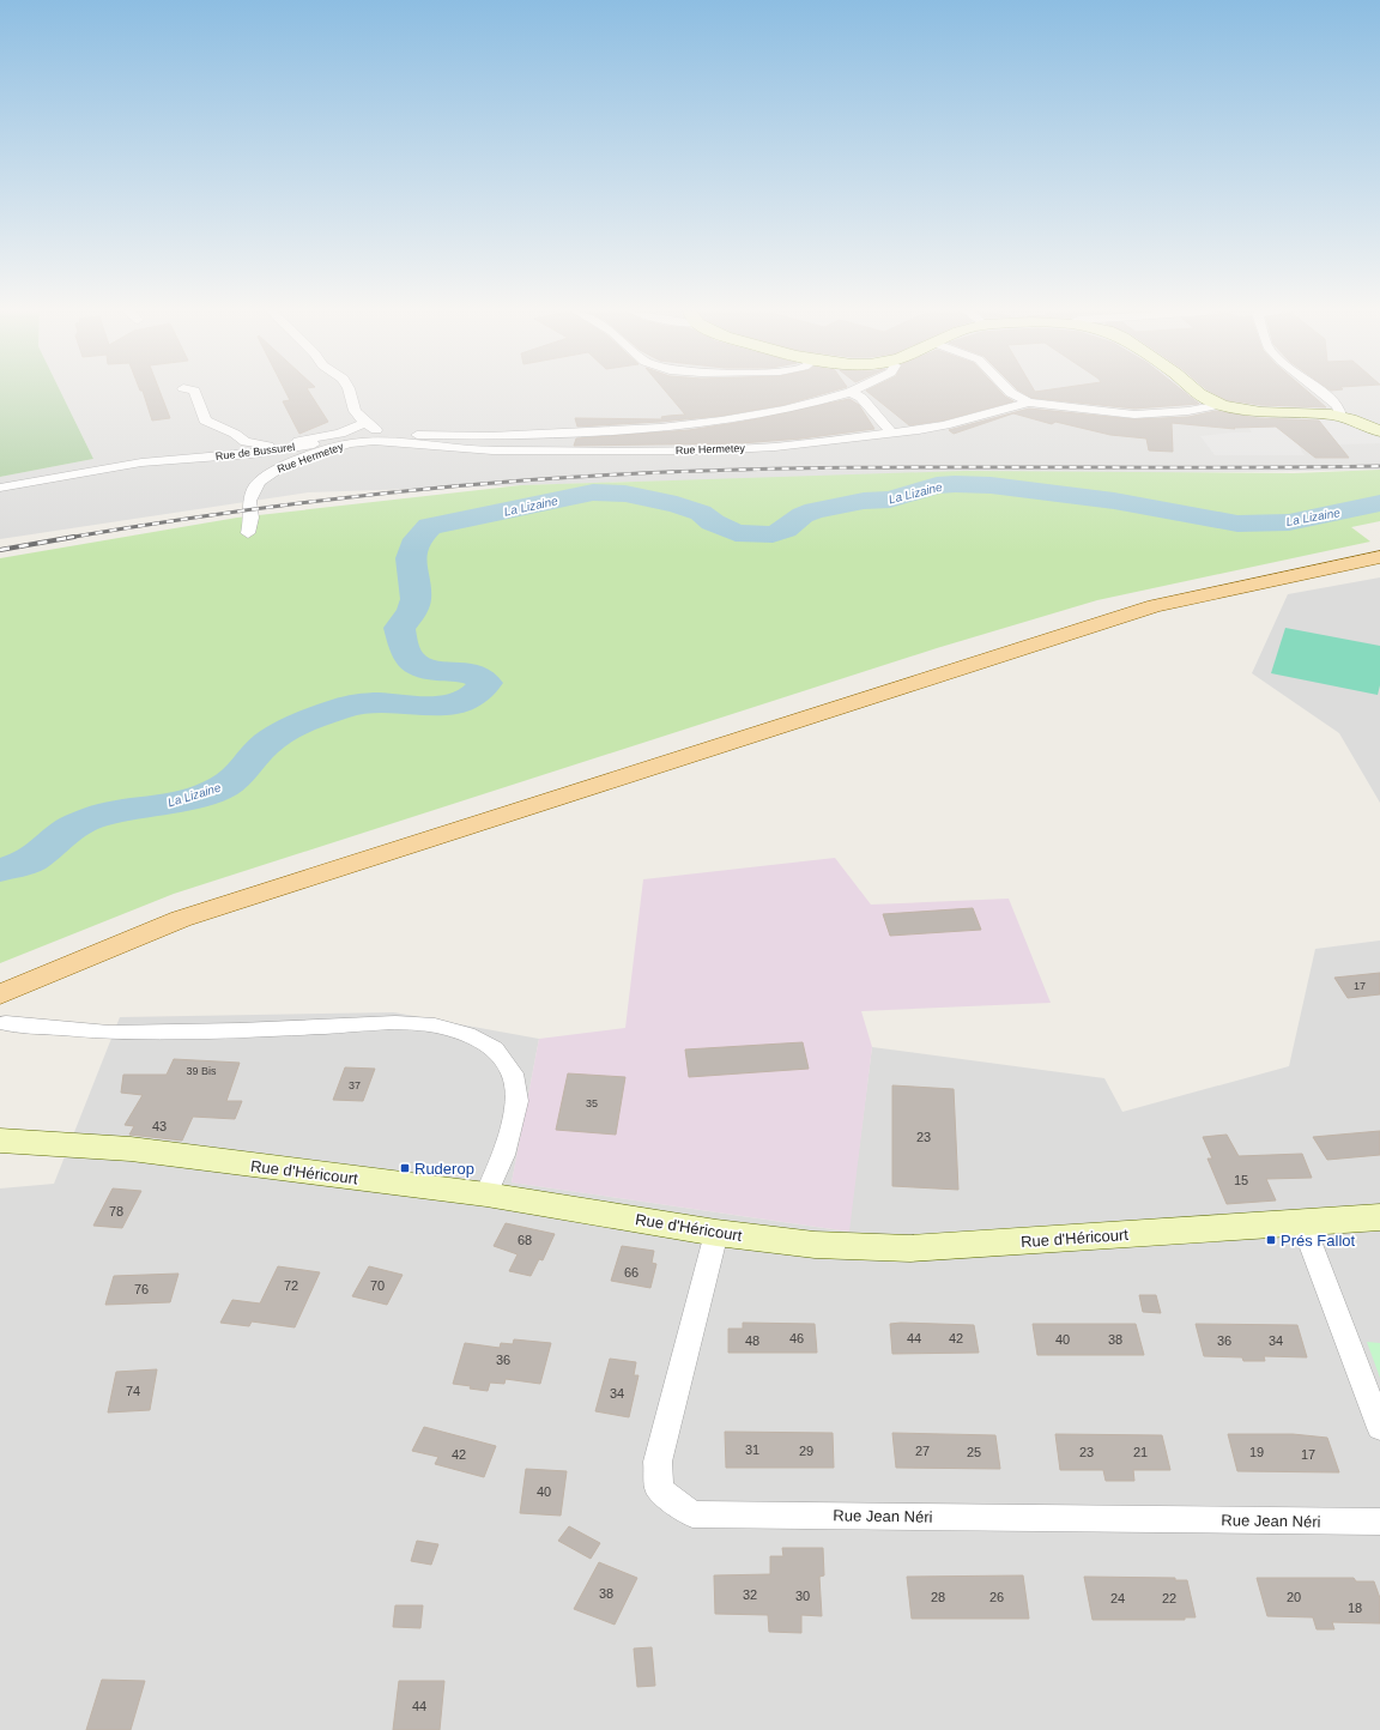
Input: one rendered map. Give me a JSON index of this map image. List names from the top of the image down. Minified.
{"streets":{"street":["Rue Hermetey","Rue de Bussurel","Rue d'Héricourt","Rue Jean Néri"]},"crossings":[["Rue d'Héricourt","Rue Jean Néri"]],"water":["La Lizaine"],"places":{"transit":["Ruderop","Prés Fallot"]},"house_numbers":["17","39 Bis","37","35","43","23","15","78","68","66","72","70","76","46","44","42","40","38","48","36","34","36","74","34","31","29","27","25","23","21","19","42","17","40","38","32","30","28","26","20","24","22","18","44"]}
